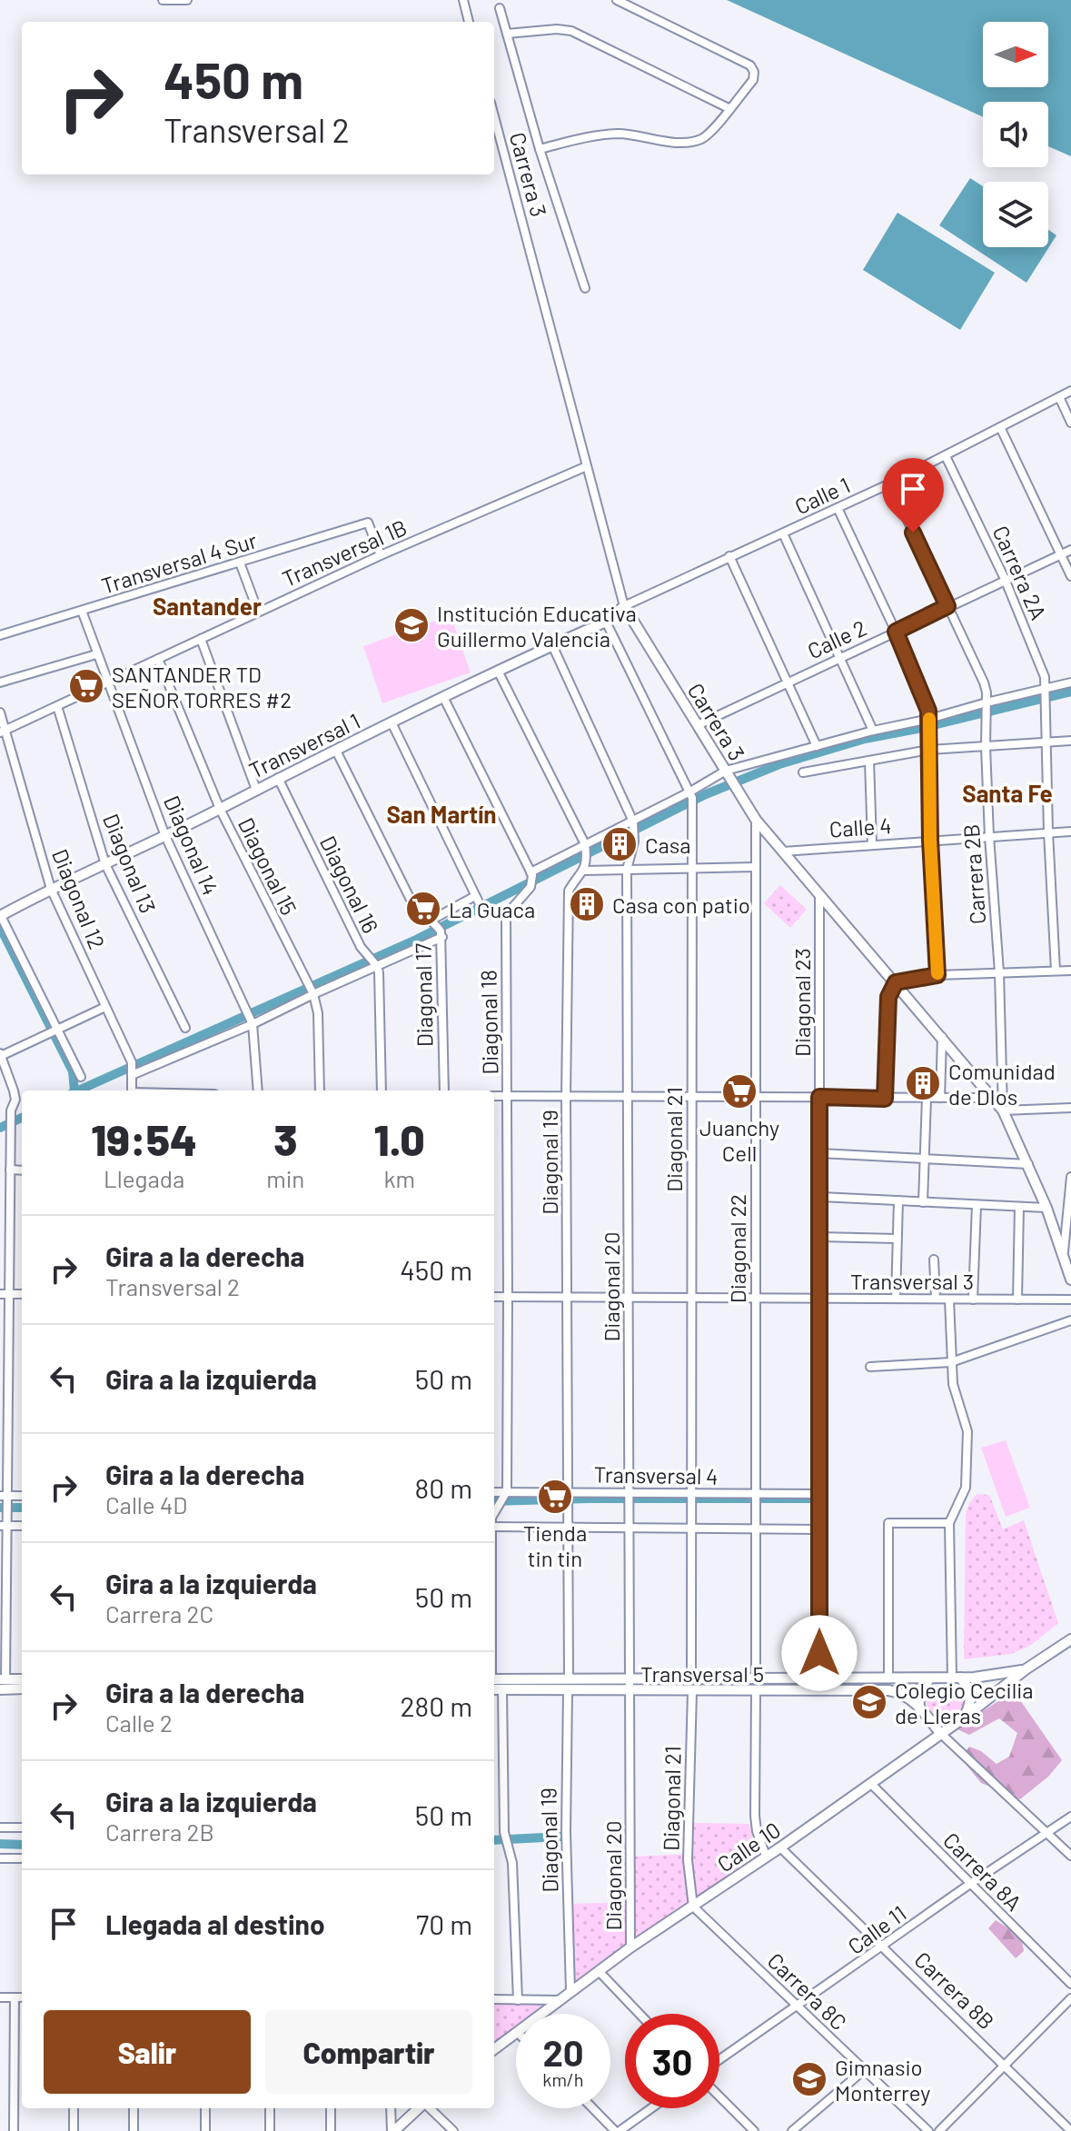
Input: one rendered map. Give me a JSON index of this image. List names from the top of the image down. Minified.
{"streets":{"street":["Carrera 3","Calle 1","Transversal 1B","Transversal 4 Sur","Carrera 2A","Calle 2","Transversal 1","Calle 4","Diagonal 14","Diagonal 13","Diagonal 15","Carrera 2B","Diagonal 16","Diagonal 12","Diagonal 17","Diagonal 23","Diagonal 18","Diagonal 21","Diagonal 19","Diagonal 22","Transversal 3","Diagonal 20","Transversal 4","Transversal 5","Calle 10","Carrera 8A","Calle 11","Carrera 8B","Carrera 8C"]},"crossings":[["Carrera 3","Calle 1"],["Carrera 3","Transversal 1B"],["Carrera 3","Calle 2"],["Carrera 3","Transversal 1"],["Carrera 3","Calle 4"],["Carrera 3","Carrera 2B"],["Carrera 3","Diagonal 23"],["Carrera 3","Diagonal 22"],["Calle 1","Carrera 2A"],["Calle 1","Transversal 1"],["Calle 1","Carrera 2B"],["Transversal 1B","Transversal 4 Sur"],["Transversal 1B","Diagonal 14"],["Transversal 1B","Diagonal 13"],["Transversal 1B","Diagonal 15"],["Transversal 1B","Diagonal 12"],["Transversal 4 Sur","Diagonal 14"],["Carrera 2A","Calle 2"],["Carrera 2A","Calle 4"],["Calle 2","Carrera 2B"],["Transversal 1","Diagonal 14"],["Transversal 1","Diagonal 13"],["Transversal 1","Diagonal 15"],["Transversal 1","Diagonal 16"],["Transversal 1","Diagonal 12"],["Transversal 1","Diagonal 17"],["Transversal 1","Diagonal 19"],["Transversal 1","Diagonal 20"],["Calle 4","Carrera 2B"],["Diagonal 23","Transversal 3"],["Diagonal 23","Transversal 4"],["Diagonal 23","Transversal 5"],["Diagonal 18","Transversal 3"],["Diagonal 18","Transversal 4"],["Diagonal 21","Transversal 3"],["Diagonal 21","Transversal 4"],["Diagonal 21","Transversal 5"],["Diagonal 21","Calle 10"],["Diagonal 21","Carrera 8C"],["Diagonal 19","Transversal 3"],["Diagonal 19","Transversal 4"],["Diagonal 19","Transversal 5"],["Diagonal 19","Calle 10"],["Diagonal 22","Transversal 3"],["Diagonal 22","Transversal 4"],["Diagonal 22","Transversal 5"],["Transversal 3","Diagonal 20"],["Diagonal 20","Transversal 4"],["Diagonal 20","Transversal 5"],["Diagonal 20","Calle 10"],["Transversal 5","Calle 10"],["Calle 10","Carrera 8A"],["Calle 10","Carrera 8B"],["Calle 10","Carrera 8C"],["Carrera 8A","Calle 11"],["Calle 11","Carrera 8B"],["Calle 11","Carrera 8C"]],"districts":["Santander","Santa Fe","San Martín"],"places":{"school or university":["Institución Educativa Guillermo Valencia","Colegio Cecilia de Lleras","Gimnasio Monterrey"],"supermarket":["SANTANDER TD SEÑOR TORRES #2","La Guaca","Juanchy Cell","Tienda tin tin"],"building":["Casa","Casa con patio","Comunidad de DIos"]},"north":"right","page":{"turn":["450 m","Transversal 2"],"eta":["19:54","Llegada","3","min","1.0","km"],"list":[{"name":"Gira a la derecha","note":"Transversal 2","value":"450 m"},{"name":"Gira a la izquierda","value":"50 m"},{"name":"Gira a la derecha","note":"Calle 4D","value":"80 m"},{"name":"Gira a la izquierda","note":"Carrera 2C","value":"50 m"},{"name":"Gira a la derecha","note":"Calle 2","value":"280 m"},{"name":"Gira a la izquierda","note":"Carrera 2B","value":"50 m"},{"name":"Llegada al destino","value":"70 m"}],"buttons":["Salir","Compartir"],"speed":"20 km/h","limit":"30"}}
